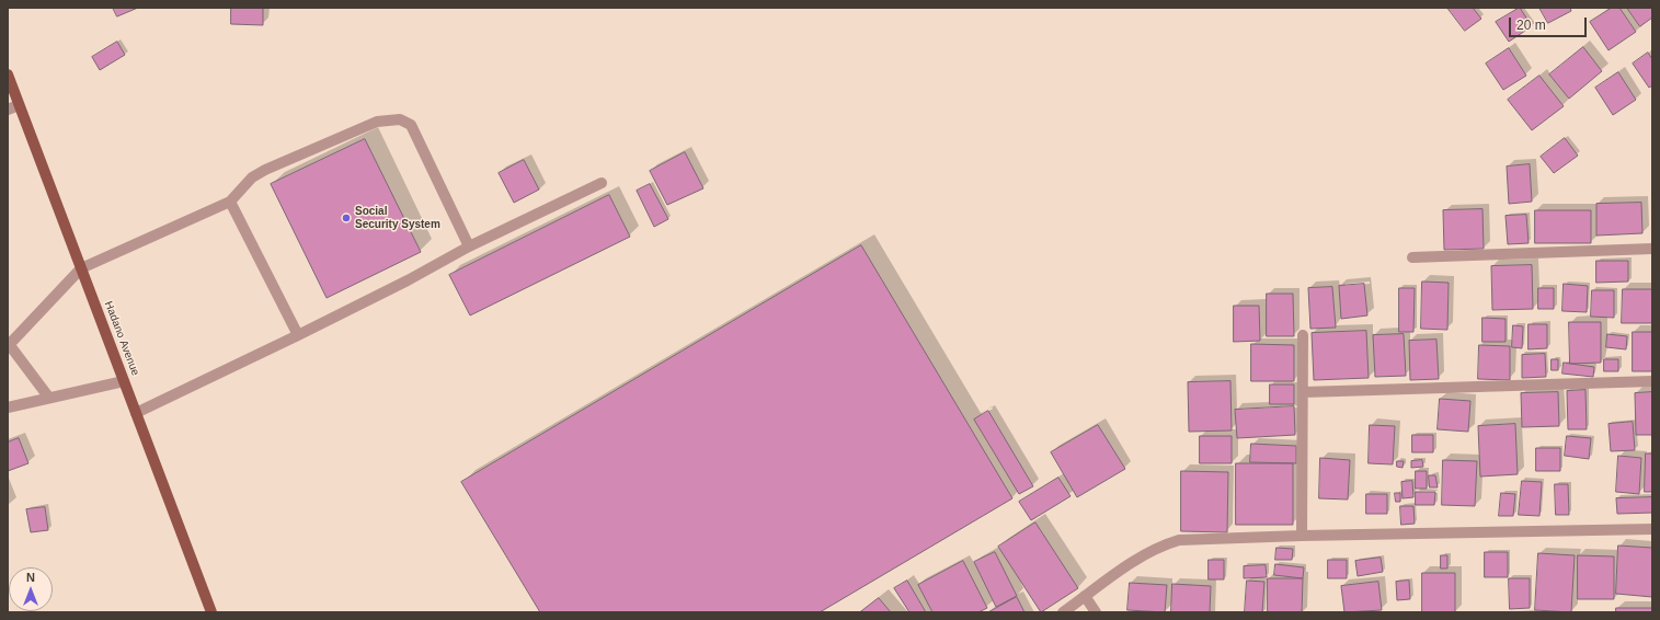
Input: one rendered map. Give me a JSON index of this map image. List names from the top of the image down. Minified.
{"streets":{"main road":["Hadano Avenue"]},"places":["Social Security System"],"scale_bar":"20 m","north":"top"}
